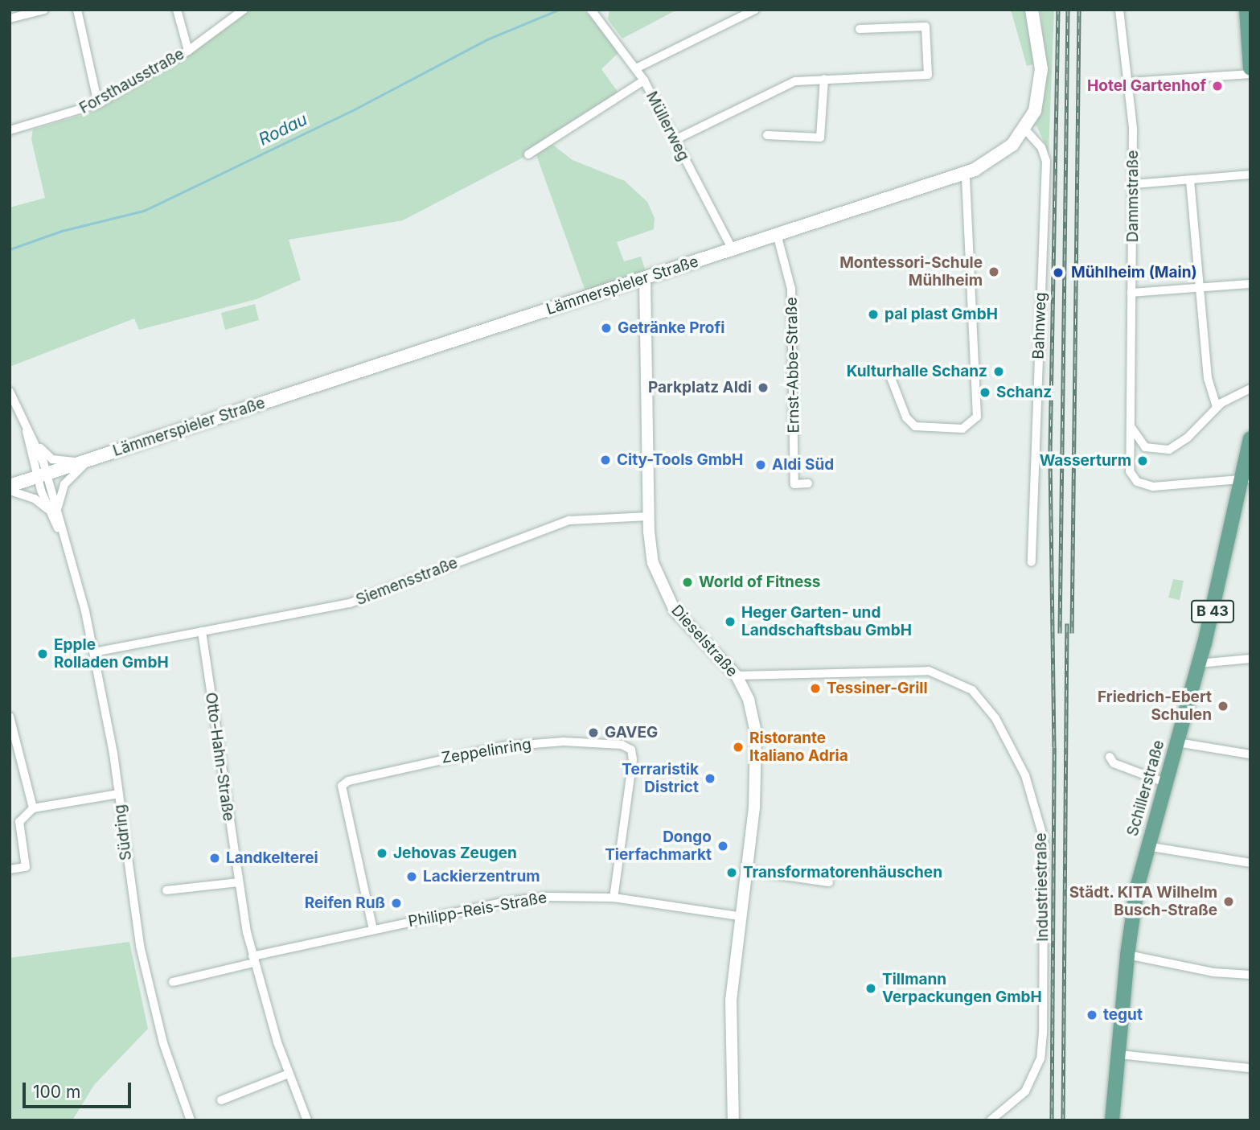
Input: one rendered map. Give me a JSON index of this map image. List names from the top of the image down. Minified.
{"streets":{"main road":["Lämmerspieler Straße","B 43","Schillerstraße"],"street":["Forsthausstraße","Müllerweg","Dammstraße","Bahnweg","Ernst-Abbe-Straße","Siemensstraße","Dieselstraße","Zeppelinring","Otto-Hahn-Straße","Südring","Industriestraße","Philipp-Reis-Straße"]},"crossings":[["Müllerweg","Lämmerspieler Straße"],["Dammstraße","Schillerstraße"],["Lämmerspieler Straße","Bahnweg"],["Lämmerspieler Straße","Ernst-Abbe-Straße"],["Lämmerspieler Straße","Dieselstraße"],["Lämmerspieler Straße","Südring"],["Siemensstraße","Dieselstraße"],["Siemensstraße","Otto-Hahn-Straße"],["Siemensstraße","Südring"],["Dieselstraße","Industriestraße"],["Dieselstraße","Philipp-Reis-Straße"],["Zeppelinring","Philipp-Reis-Straße"],["Otto-Hahn-Straße","Philipp-Reis-Straße"]],"water":["Rodau"],"places":["Hotel Gartenhof","Montessori-Schule Mühlheim","Mühlheim (Main)","pal plast GmbH","Getränke Profi","Kulturhalle Schanz","Parkplatz Aldi","Schanz","City-Tools GmbH","Wasserturm","Aldi Süd","World of Fitness","Heger Garten- und Landschaftsbau GmbH","Epple Rolladen GmbH","Tessiner-Grill","Friedrich-Ebert Schulen","GAVEG","Ristorante Italiano Adria","Terraristik District","Dongo Tierfachmarkt","Jehovas Zeugen","Landkelterei","Transformatorenhäuschen","Lackierzentrum","Städt. KITA Wilhelm Busch-Straße","Reifen Ruß","Tillmann Verpackungen GmbH","tegut"],"scale_bar":"100 m"}
